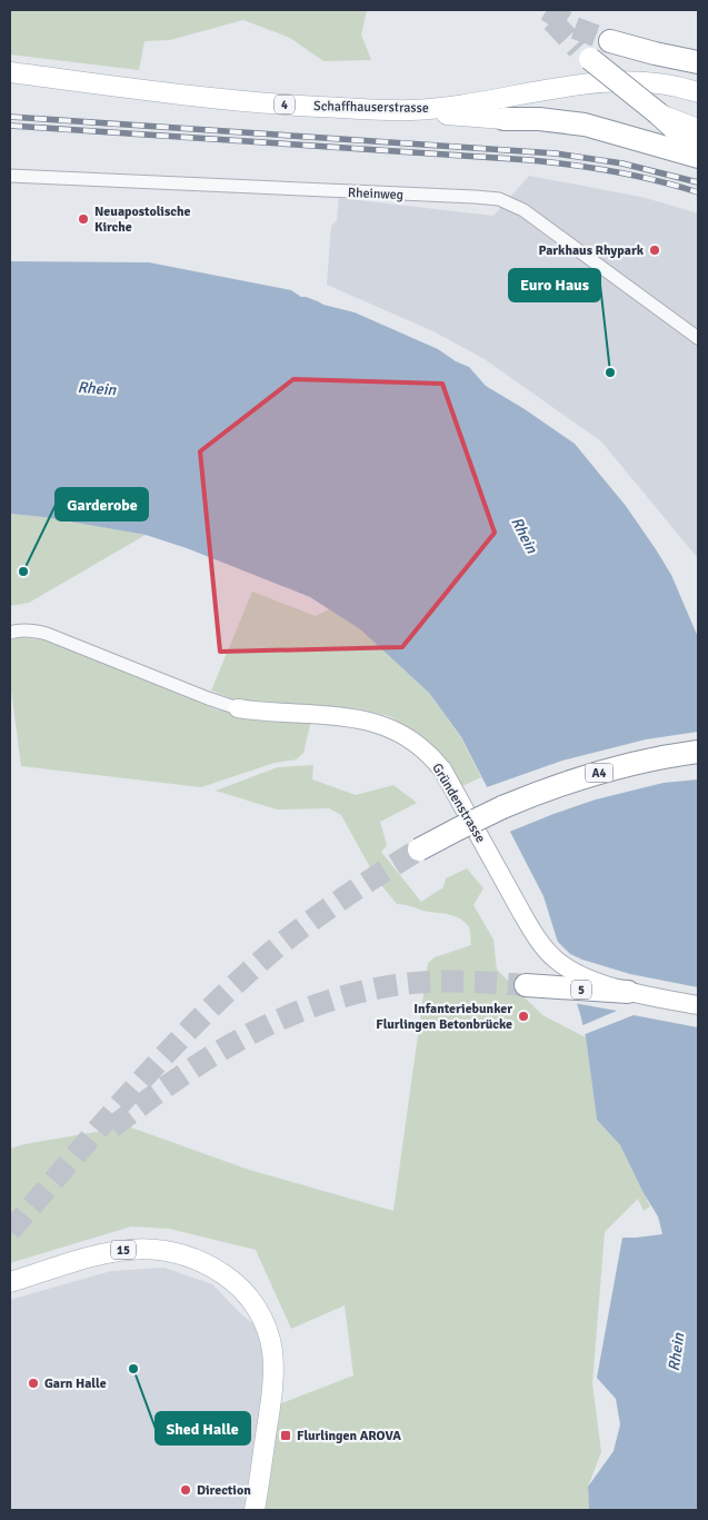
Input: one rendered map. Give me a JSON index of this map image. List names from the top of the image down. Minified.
{"streets":{"highway":["A4","5"],"main road":["4","Schaffhauserstrasse","15"],"street":["Rheinweg","Gründenstrasse"]},"crossings":[["Gründenstrasse","5"]],"water":["Rhein"],"places":{"other":["Neuapostolische Kirche","Parkhaus Rhypark","Euro Haus","Garderobe","Infanteriebunker Flurlingen Betonbrücke","Shed Halle","Garn Halle","Direction"],"transit":["Flurlingen AROVA"]}}
